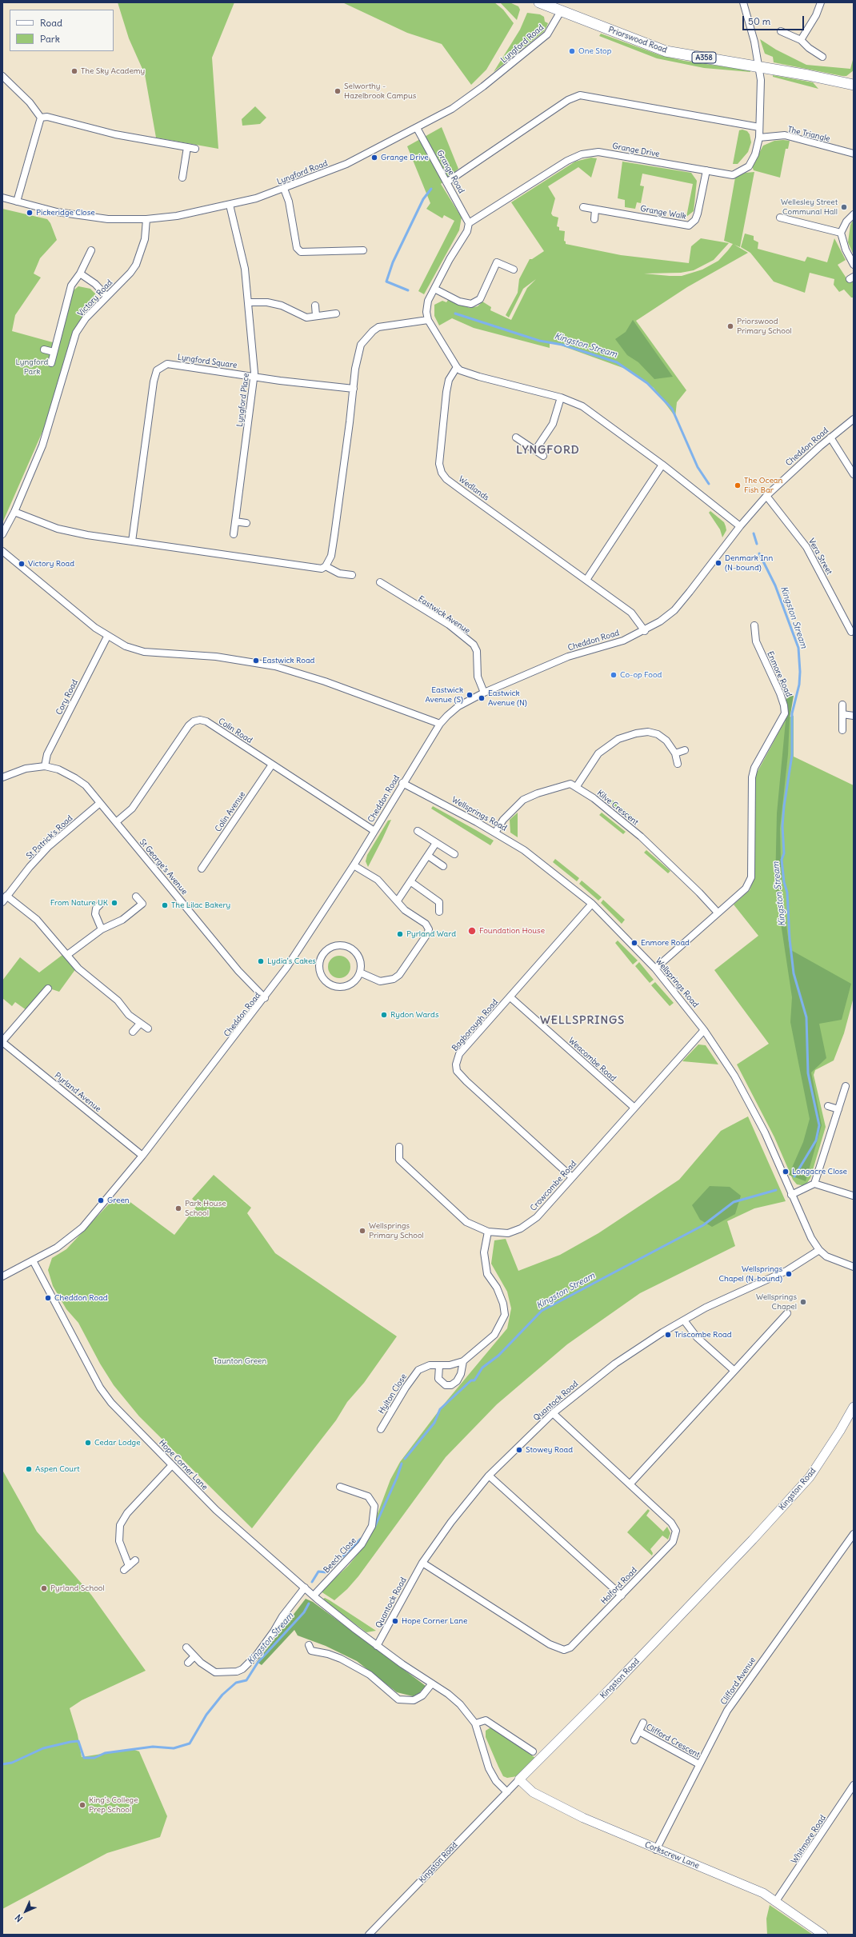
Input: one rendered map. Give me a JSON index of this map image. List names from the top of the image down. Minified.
{"streets":{"main road":["Priorswood Road","A358"],"street":["Lyngford Road","The Triangle","Grange Drive","Grange Road","Grange Walk","Victory Road","Lyngford Square","Lyngford Place","Cheddon Road","Wedlands","Vera Street","Eastwick Avenue","Enmore Road","Cory Road","Colin Road","Kilve Crescent","Colin Avenue","Wellsprings Road","St Patrick's Road","St George's Avenue","Bagborough Road","Weacombe Road","Pyrland Avenue","Crowcombe Road","Hylton Close","Quantock Road","Hope Corner Lane","Kingston Road","Beech Close","Holford Road","Clifford Avenue","Clifford Crescent","Whitmore Road","Corkscrew Lane"]},"crossings":[["Priorswood Road","Lyngford Road"],["Priorswood Road","Grange Drive"],["Lyngford Road","Grange Road"],["Lyngford Road","Victory Road"],["Lyngford Road","Lyngford Place"],["The Triangle","Grange Drive"],["Grange Drive","Grange Road"],["Grange Drive","Grange Walk"],["Lyngford Square","Lyngford Place"],["Cheddon Road","Wedlands"],["Cheddon Road","Vera Street"],["Cheddon Road","Eastwick Avenue"],["Cheddon Road","Colin Road"],["Cheddon Road","Wellsprings Road"],["Cheddon Road","St George's Avenue"],["Cheddon Road","Pyrland Avenue"],["Cheddon Road","Hope Corner Lane"],["Enmore Road","Kilve Crescent"],["Enmore Road","Wellsprings Road"],["Cory Road","St George's Avenue"],["Colin Road","Colin Avenue"],["Colin Road","St George's Avenue"],["Wellsprings Road","Bagborough Road"],["Wellsprings Road","Crowcombe Road"],["Wellsprings Road","Quantock Road"],["St Patrick's Road","St George's Avenue"],["Bagborough Road","Weacombe Road"],["Bagborough Road","Crowcombe Road"],["Weacombe Road","Crowcombe Road"],["Crowcombe Road","Hylton Close"],["Quantock Road","Hope Corner Lane"],["Quantock Road","Holford Road"],["Hope Corner Lane","Kingston Road"],["Hope Corner Lane","Beech Close"],["Kingston Road","Corkscrew Lane"],["Clifford Avenue","Clifford Crescent"],["Clifford Avenue","Corkscrew Lane"],["Whitmore Road","Corkscrew Lane"]],"districts":["LYNGFORD","WELLSPRINGS"],"water":["Kingston Stream"],"parks":["Lyngford Park","Taunton Green"],"places":["One Stop","The Sky Academy","Selworthy - Hazelbrook Campus","Grange Drive","Wellesley Street Communal Hall","Pickeridge Close","Priorswood Primary School","The Ocean Fish Bar","Denmark Inn (N-bound)","Victory Road","Eastwick Road","Co-op Food","Eastwick Avenue (S)","Eastwick Avenue (N)","From Nature UK","The Lilac Bakery","Foundation House","Pyrland Ward","Enmore Road","Lydia's Cakes","Rydon Wards","Longacre Close","Green","Park House School","Wellsprings Primary School","Wellsprings Chapel (N-bound)","Cheddon Road","Wellsprings Chapel","Triscombe Road","Cedar Lodge","Stowey Road","Aspen Court","Pyrland School","Hope Corner Lane","King's College Prep School"],"legend":["Road","Park"],"scale_bar":"50 m","north":"bottom left"}
